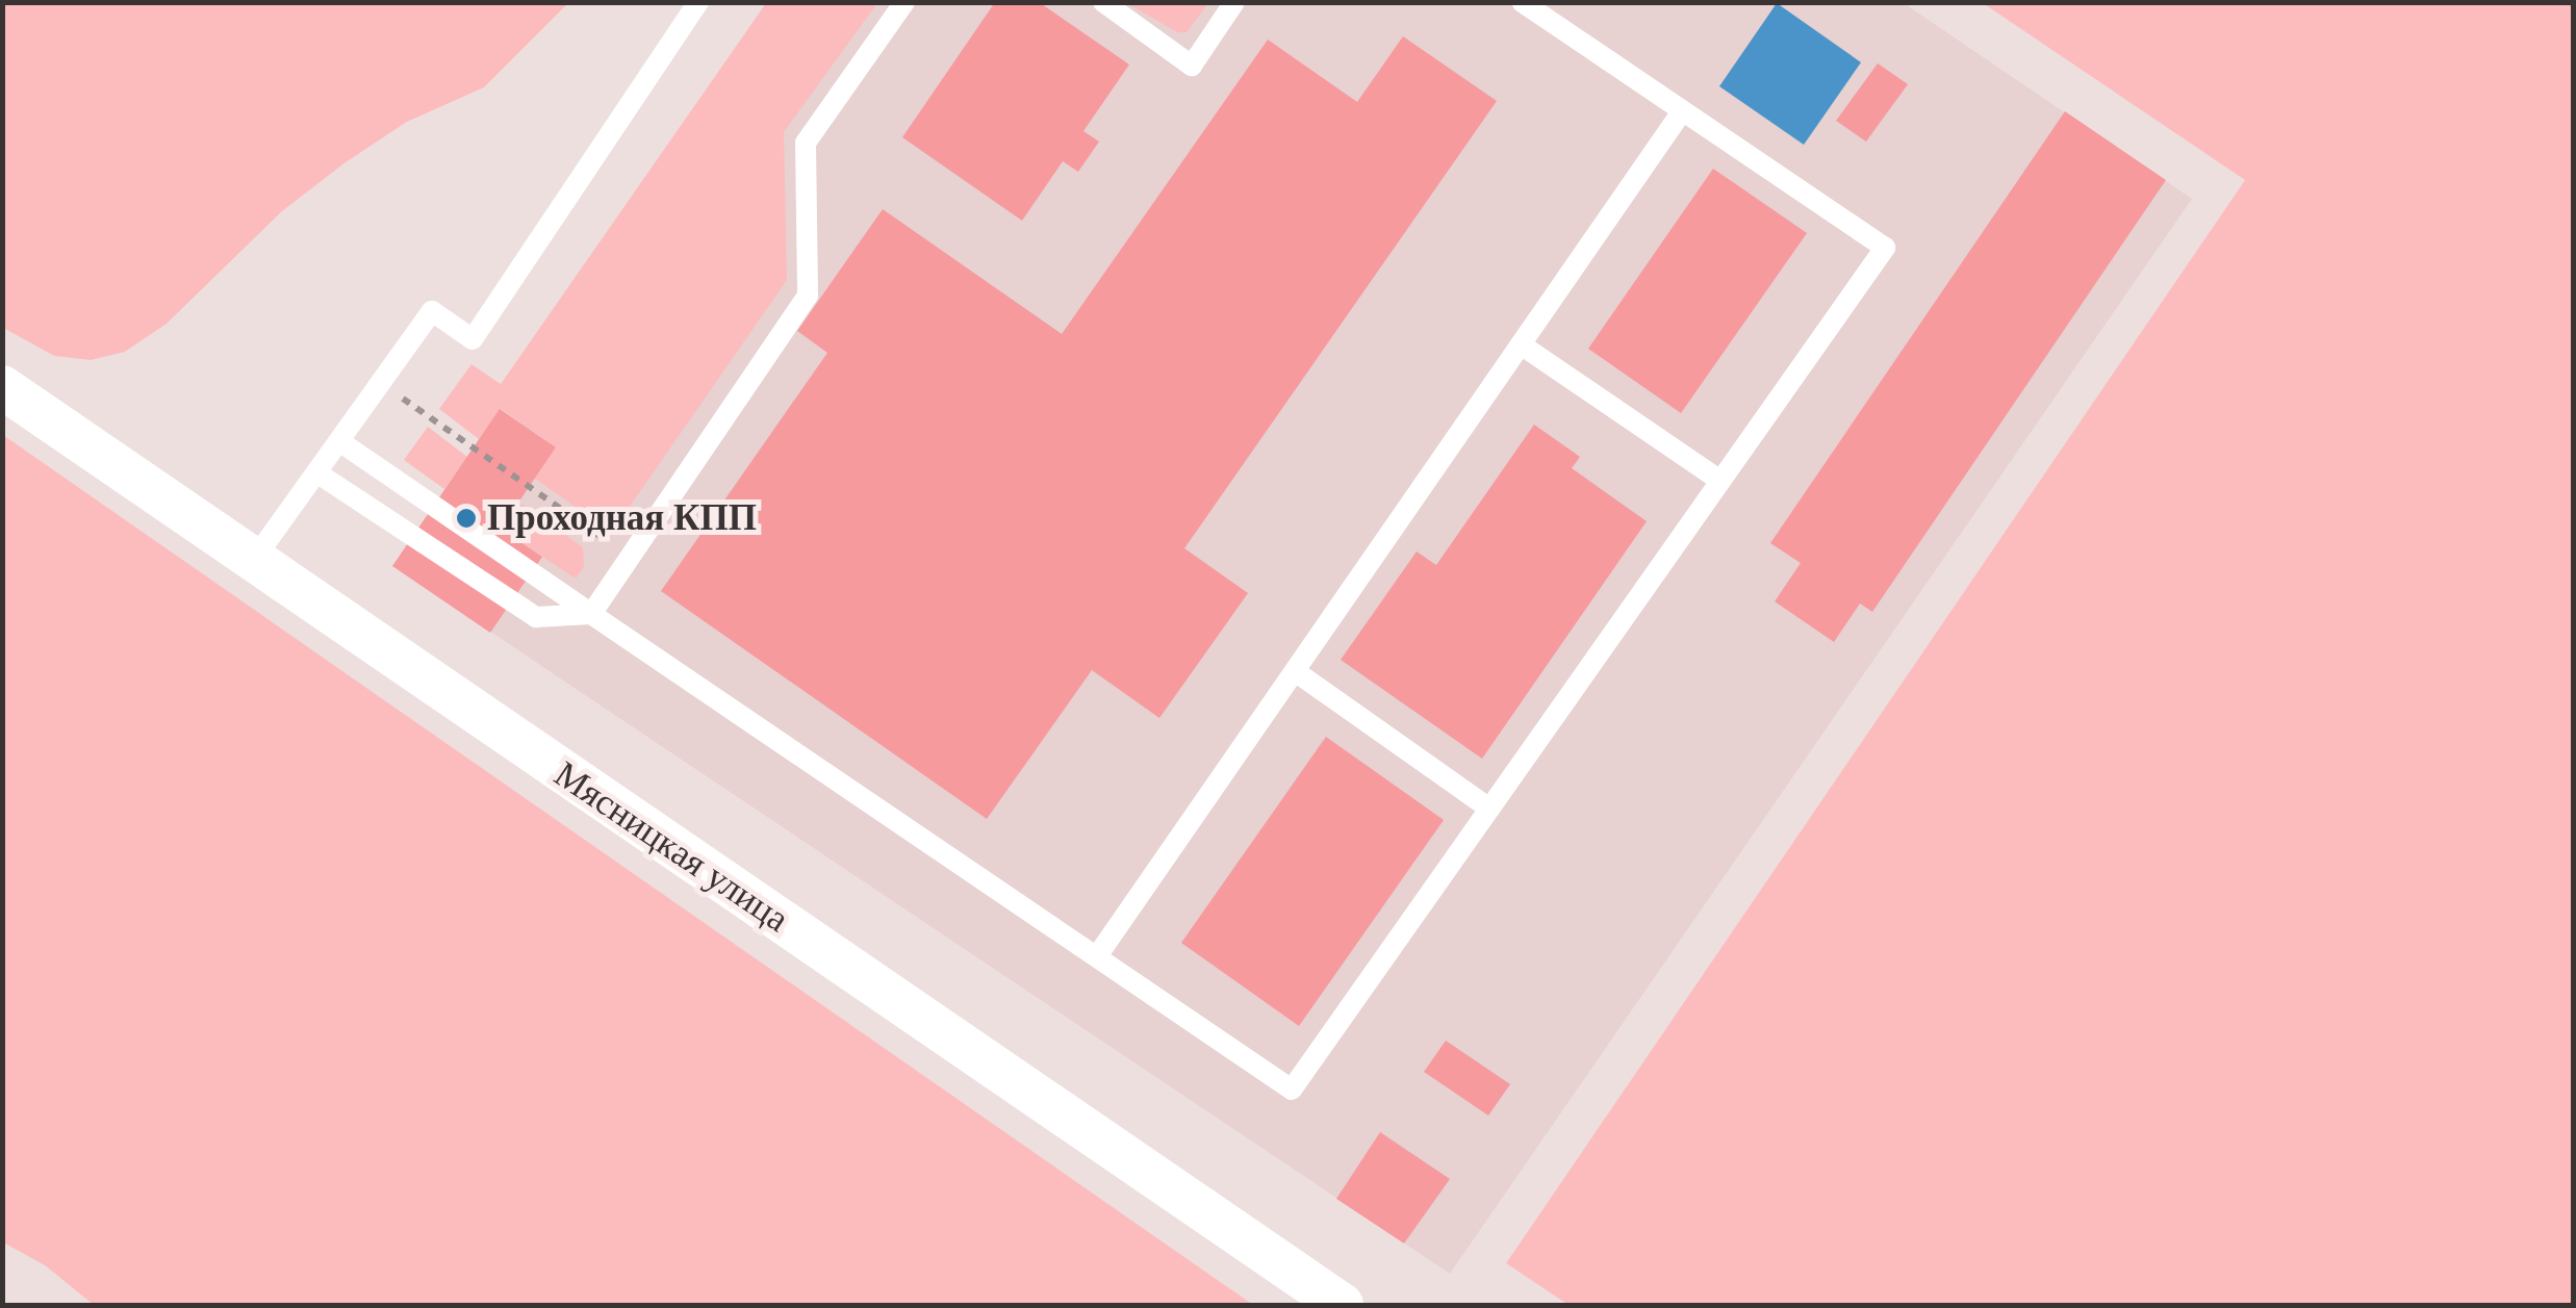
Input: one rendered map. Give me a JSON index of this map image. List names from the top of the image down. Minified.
{"streets":{"street":["Мясницкая улица"]},"places":["Проходная КПП"]}
